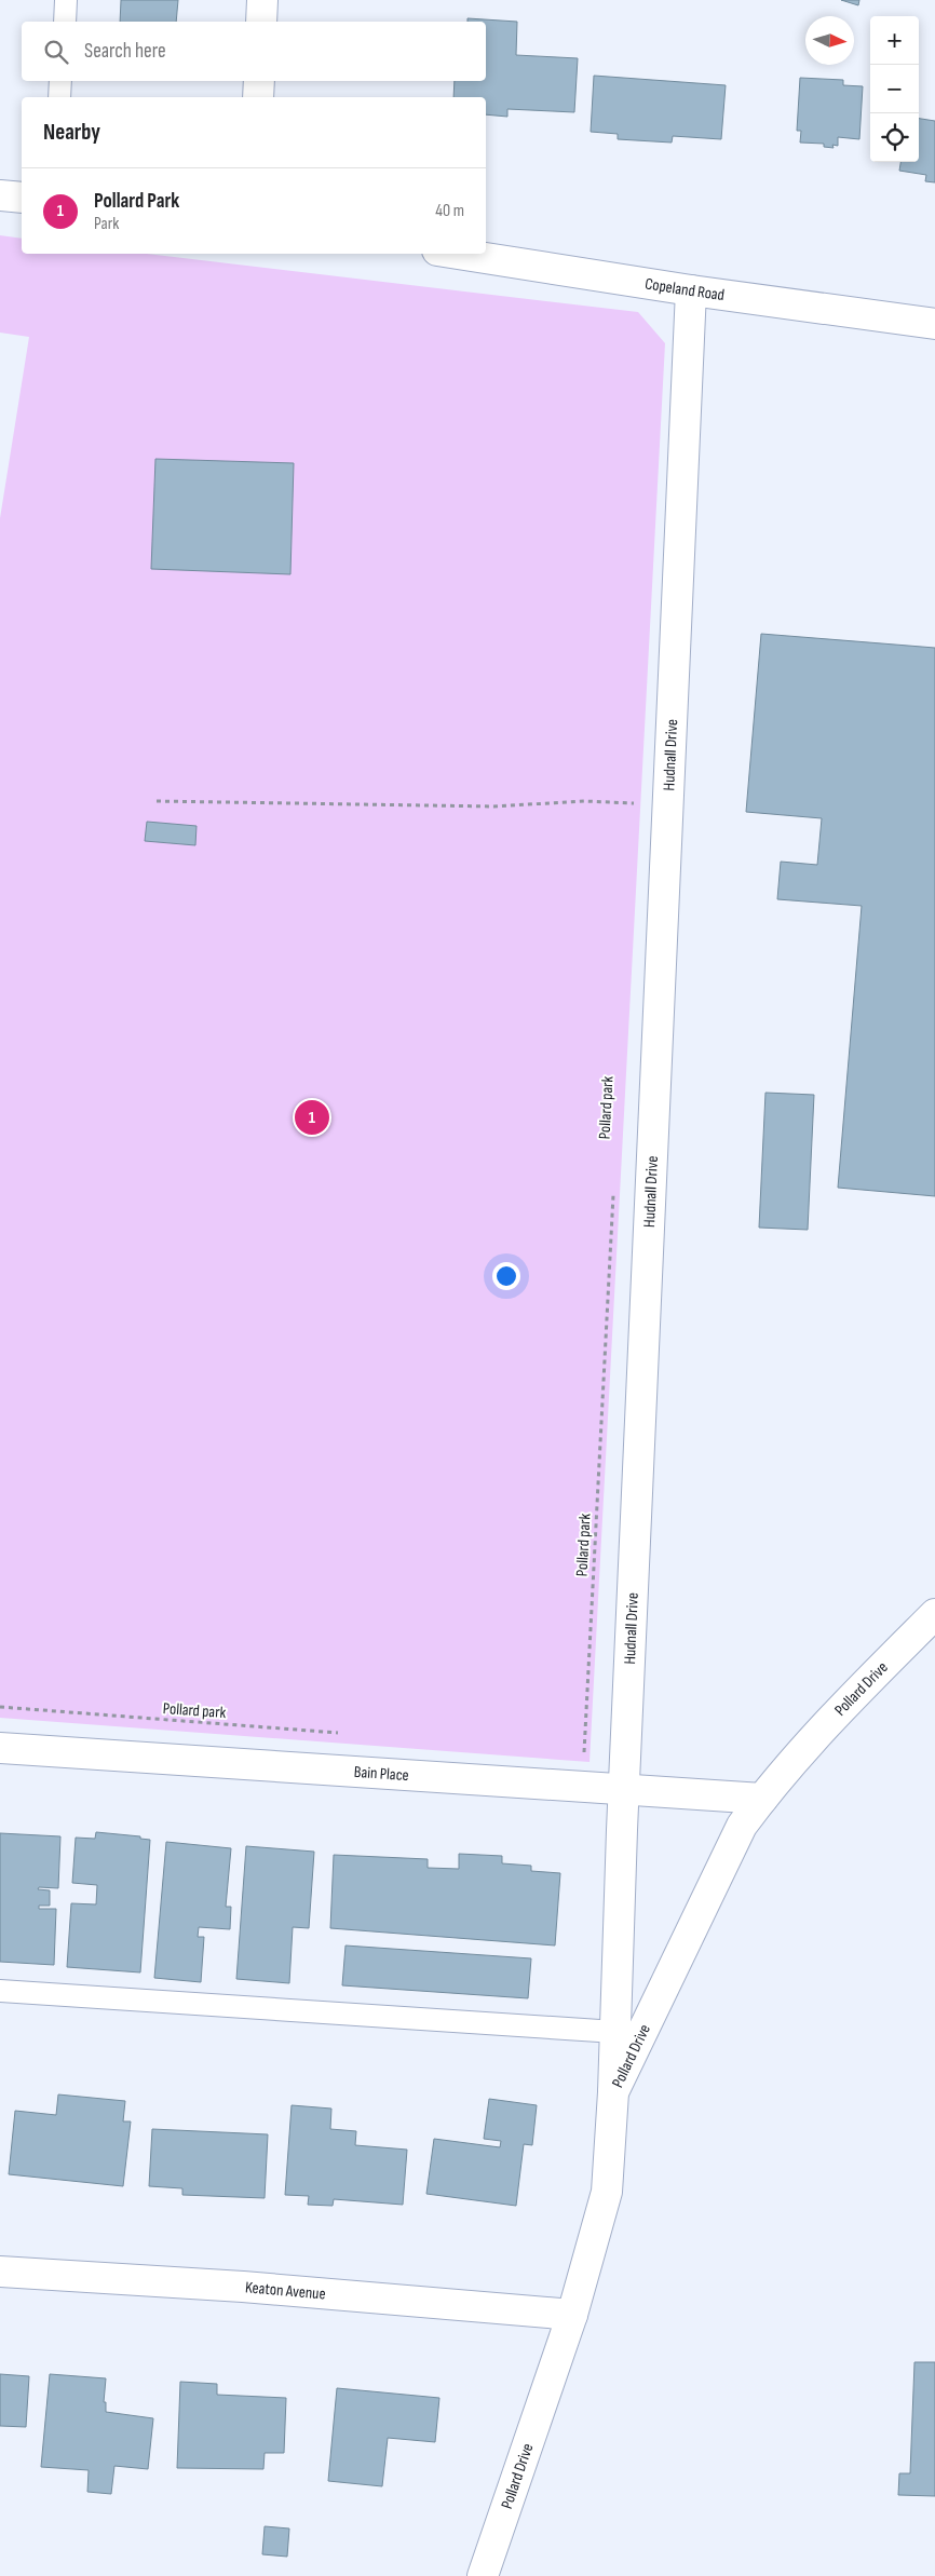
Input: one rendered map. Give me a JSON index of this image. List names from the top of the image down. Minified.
{"streets":{"street":["Copeland Road","Hudnall Drive","Pollard Drive","Bain Place","Keaton Avenue"],"path":["Pollard park"]},"crossings":[["Copeland Road","Hudnall Drive"],["Hudnall Drive","Pollard Drive"],["Hudnall Drive","Bain Place"],["Pollard Drive","Bain Place"],["Pollard Drive","Keaton Avenue"]],"north":"right","page":{"map_buttons":["+","−"],"search":"Search here","heading":"Nearby","list":[{"mark":"1","name":"Pollard Park","note":"Park","value":"40 m"}],"pins":"1"}}
